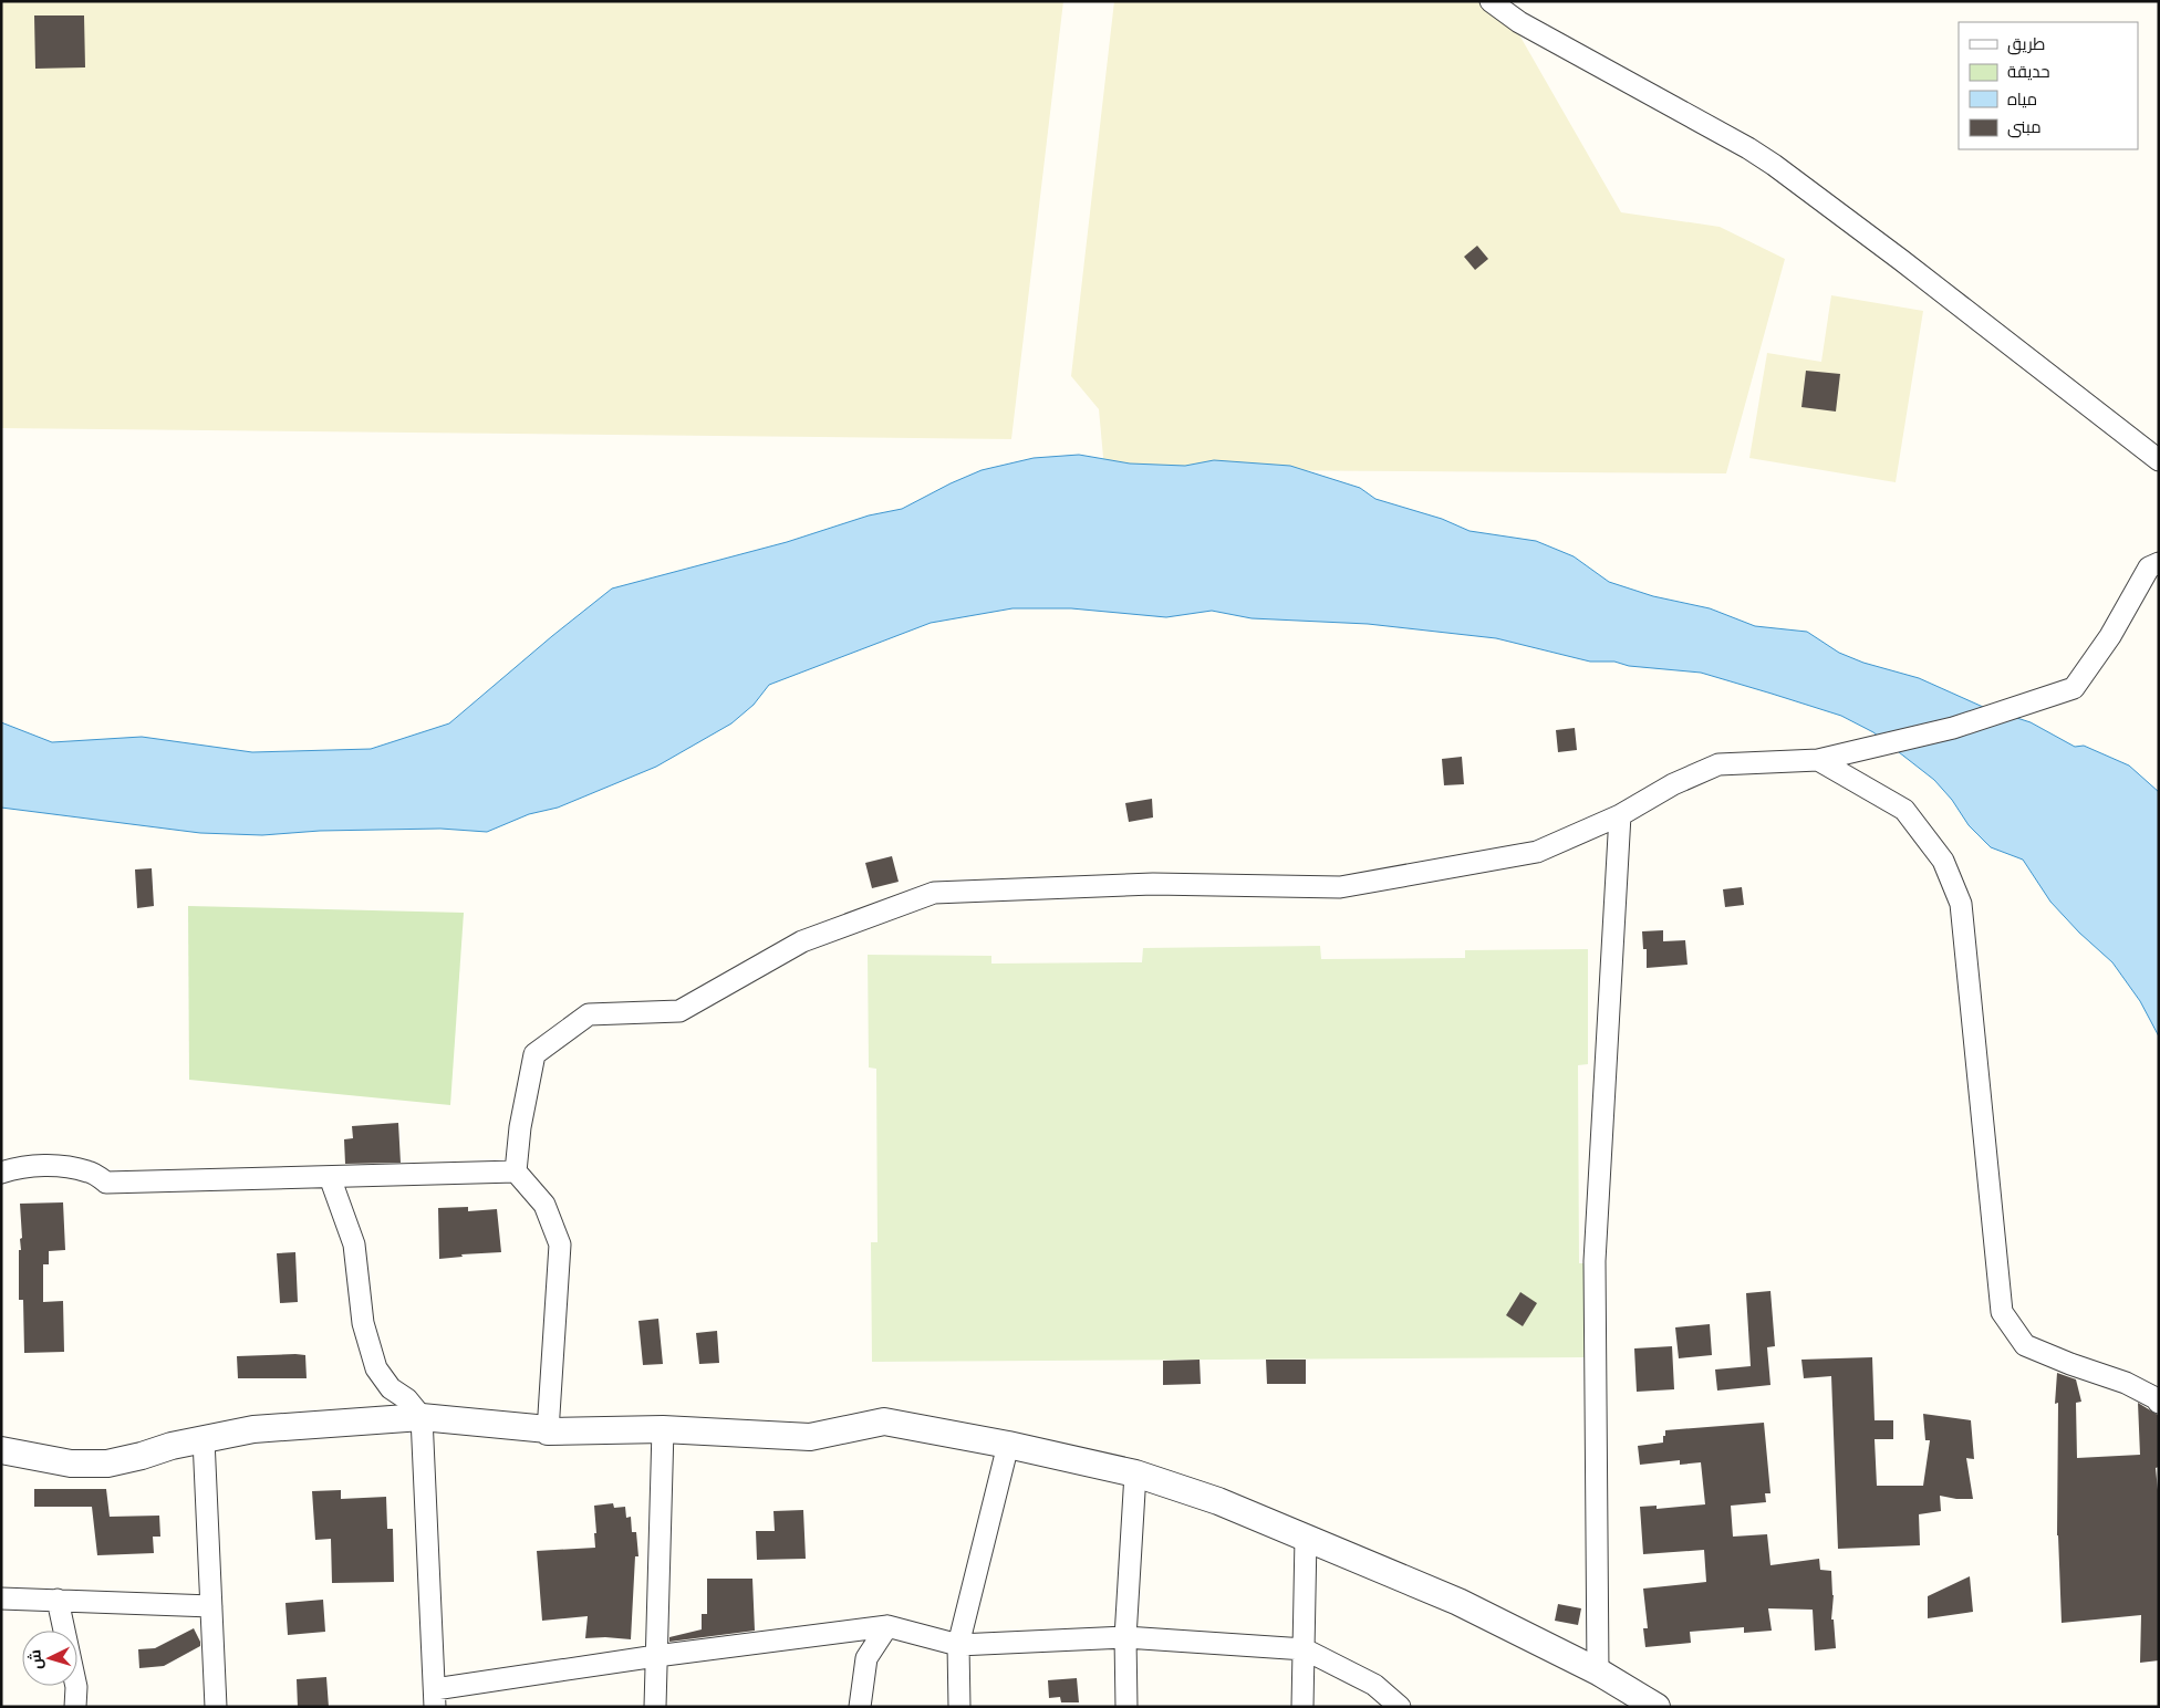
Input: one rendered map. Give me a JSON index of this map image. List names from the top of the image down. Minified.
{"legend":["طريق","حديقة","مياه","مبنى"],"north":"left"}
